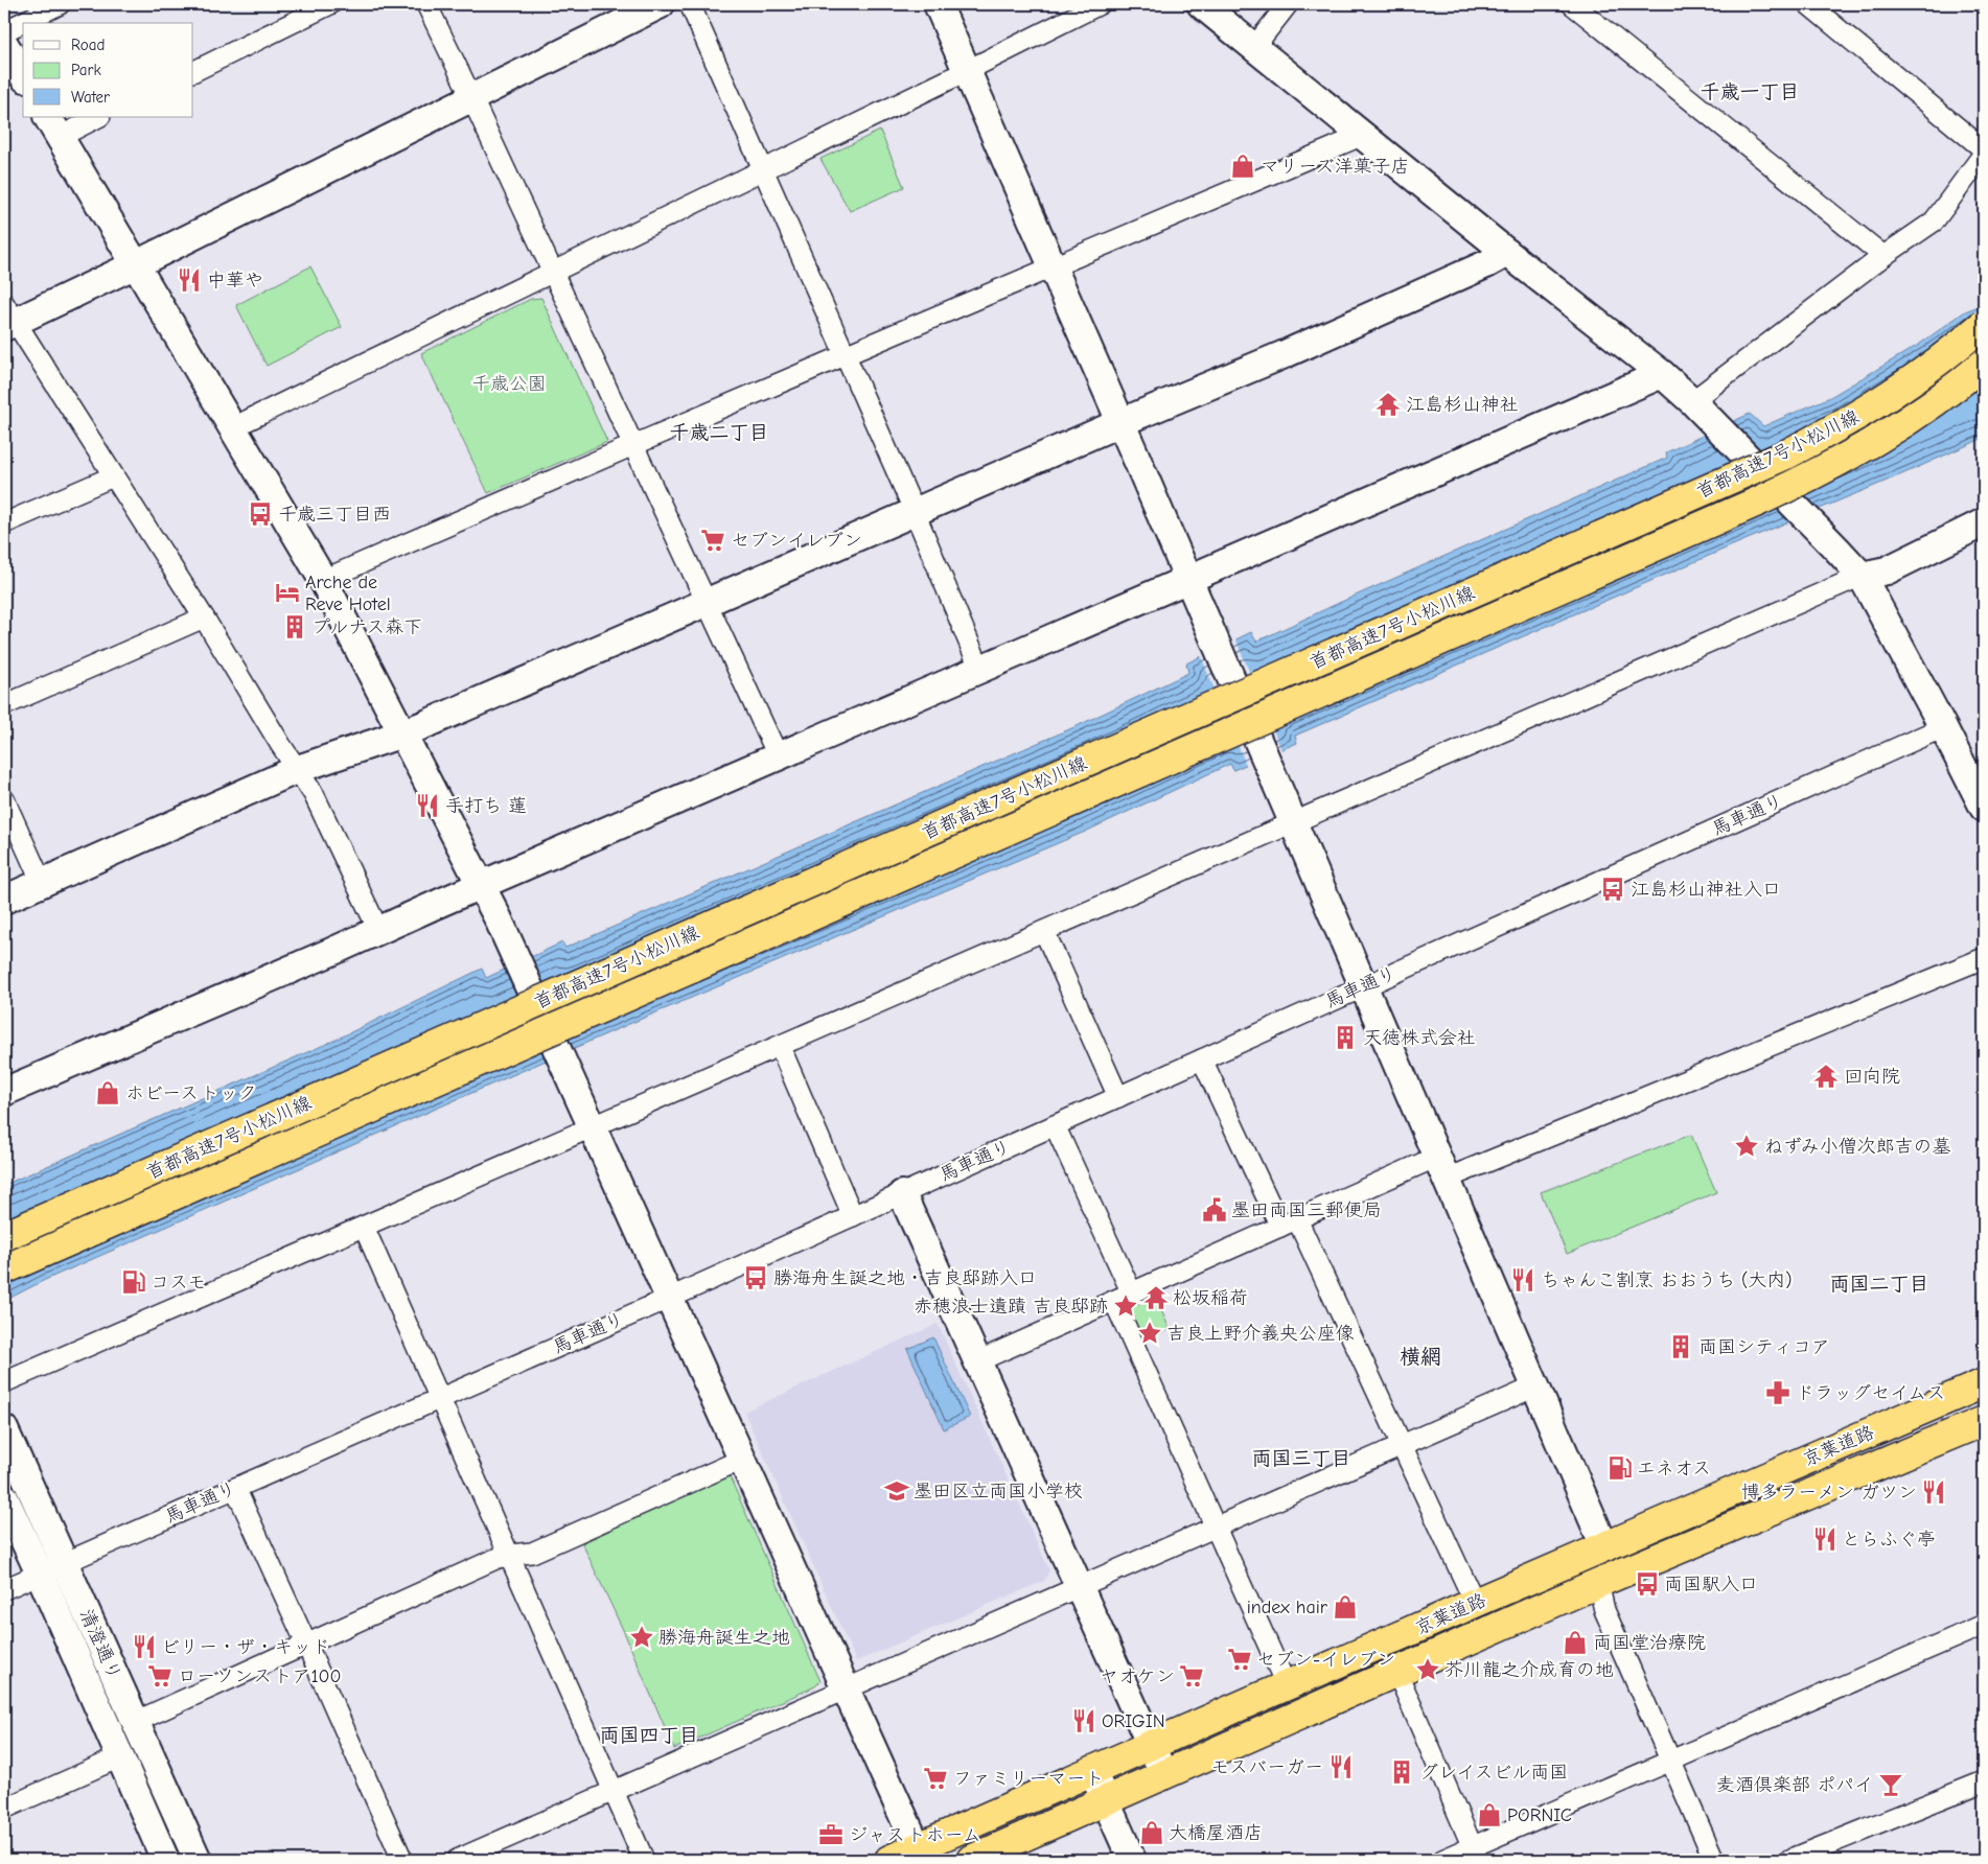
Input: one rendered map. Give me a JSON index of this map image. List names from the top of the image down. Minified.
{"streets":{"highway":["首都高速7号小松川線","京葉道路"],"street":["馬車通り","清澄通り"]},"crossings":[["馬車通り","清澄通り"]],"districts":["千歳一丁目","千歳二丁目","両国二丁目","横網","両国三丁目","両国四丁目"],"parks":["千歳公園"],"places":{"shop":["マリーズ洋菓子店","ホビーストック","index hair","両国堂治療院","PORNIC","大橋屋酒店"],"restaurant":["中華や","手打ち 蓮","ちゃんこ割烹 おおうち (大内)","博多ラーメン ガツン","とらふぐ亭","ビリー・ザ・キッド","ORIGIN","モスバーガー"],"temple":["江島杉山神社","回向院","松坂稲荷"],"bus stop":["千歳三丁目西","江島杉山神社入口","勝海舟生誕之地・吉良邸跡入口","両国駅入口"],"supermarket":["セブンイレブン","セブン-イレブン","ローソンストア100","ヤオケン","ファミリーマート"],"hotel":["Arche de Reve Hotel"],"building":["プルナス森下","天徳株式会社","両国シティコア","グレイスビル両国"],"place":["ねずみ小僧次郎吉の墓","赤穂浪士遺蹟 吉良邸跡","吉良上野介義央公座像","勝海舟誕生之地","芥川龍之介成育の地"],"public building":["墨田両国三郵便局"],"fuel station":["コスモ","エネオス"],"pharmacy":["ドラッグセイムス"],"school or university":["墨田区立両国小学校"],"bar":["麦酒倶楽部 ポパイ"],"office":["ジャストホーム"]},"legend":["Road","Park","Water"]}
